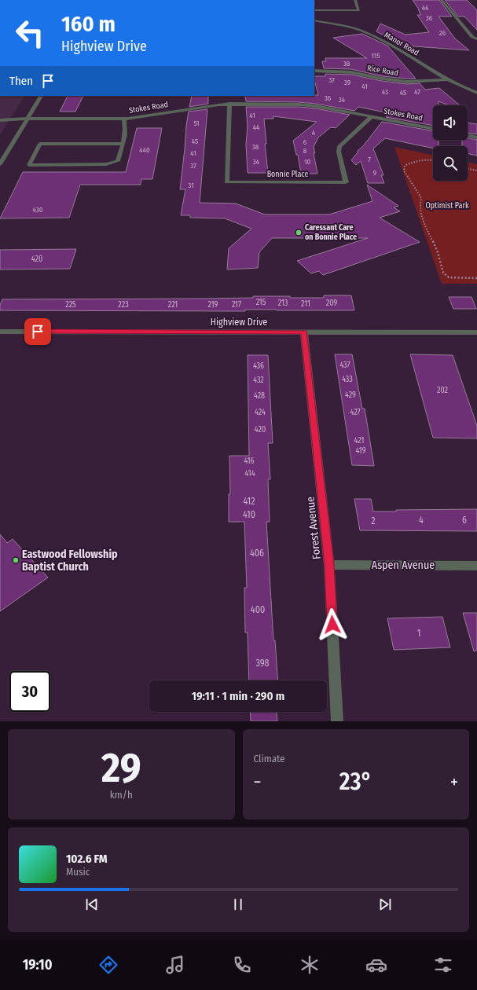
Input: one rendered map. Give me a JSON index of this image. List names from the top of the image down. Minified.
{"streets":{"street":["Manor Road","Rice Road","Stokes Road","Bonnie Place","Highview Drive","Forest Avenue","Aspen Avenue"]},"crossings":[["Manor Road","Rice Road"],["Stokes Road","Bonnie Place"],["Highview Drive","Forest Avenue"],["Forest Avenue","Aspen Avenue"]],"parks":["Optimist Park"],"places":["Caressant Care on Bonnie Place","Eastwood Fellowship Baptist Church"],"house_numbers":["44","36","26","115","38","37","39","41","43","47","45","36","34","41","51","44","4","45","6","38","440","8","41","7","34","10","37","9","31","430","420","215","213","209","211","225","223","221","219","217","437","436","433","432","202","429","428","424","427","420","421","419","416","414","412","410","4","6","2","406","400","1","398"],"page":{"turn":["160 m","Highview Drive"],"then":"Then","limit":"30","trip":"19:11 · 1 min · 290 m","tile":[["29","km/h"],"Climate"],"heat":["−","23°","+"],"song":["102.6 FM","Music"],"tabs":"19:10"}}
